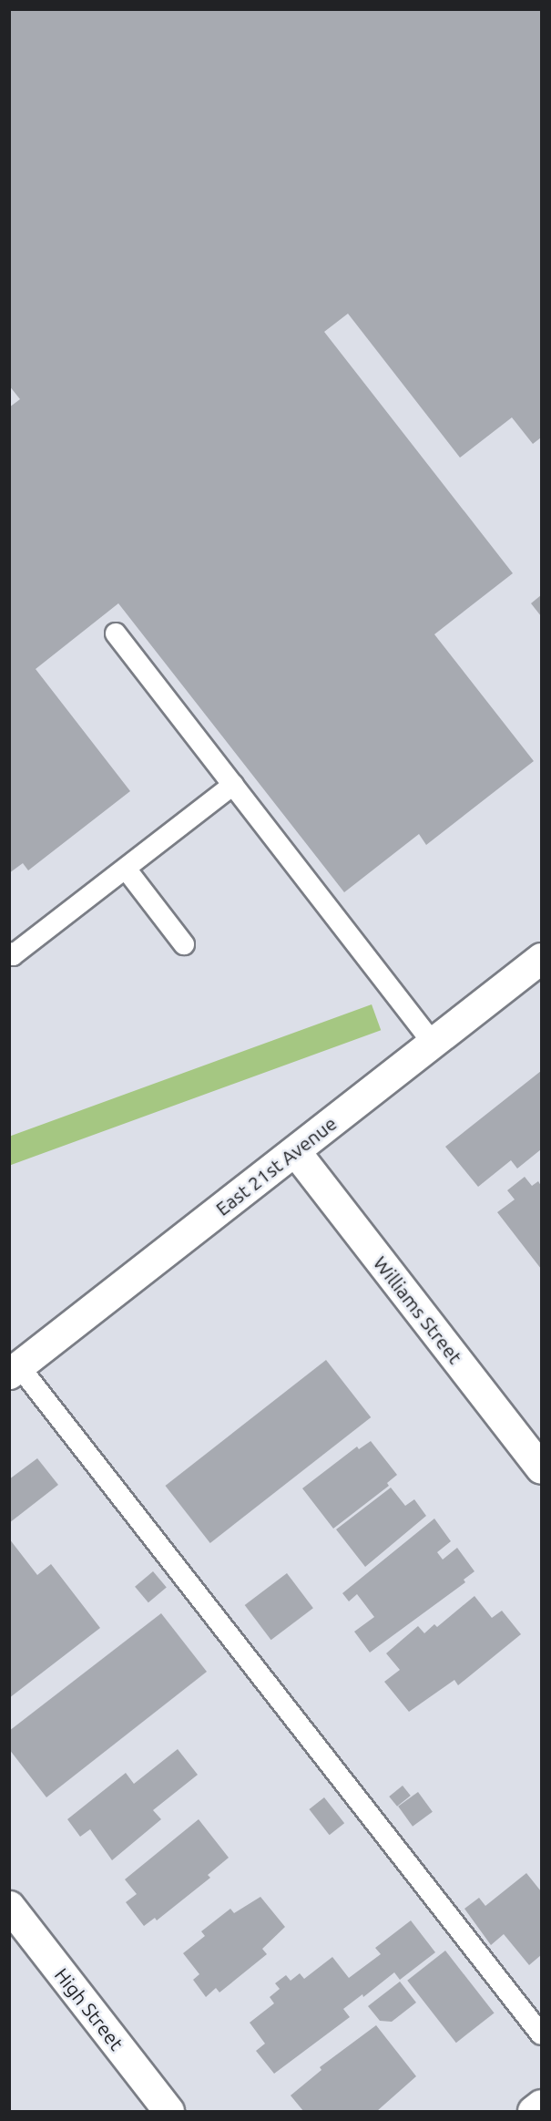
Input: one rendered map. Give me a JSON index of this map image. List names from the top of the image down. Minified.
{"streets":{"street":["East 21st Avenue","Williams Street","High Street"]},"crossings":[["East 21st Avenue","Williams Street"]]}
